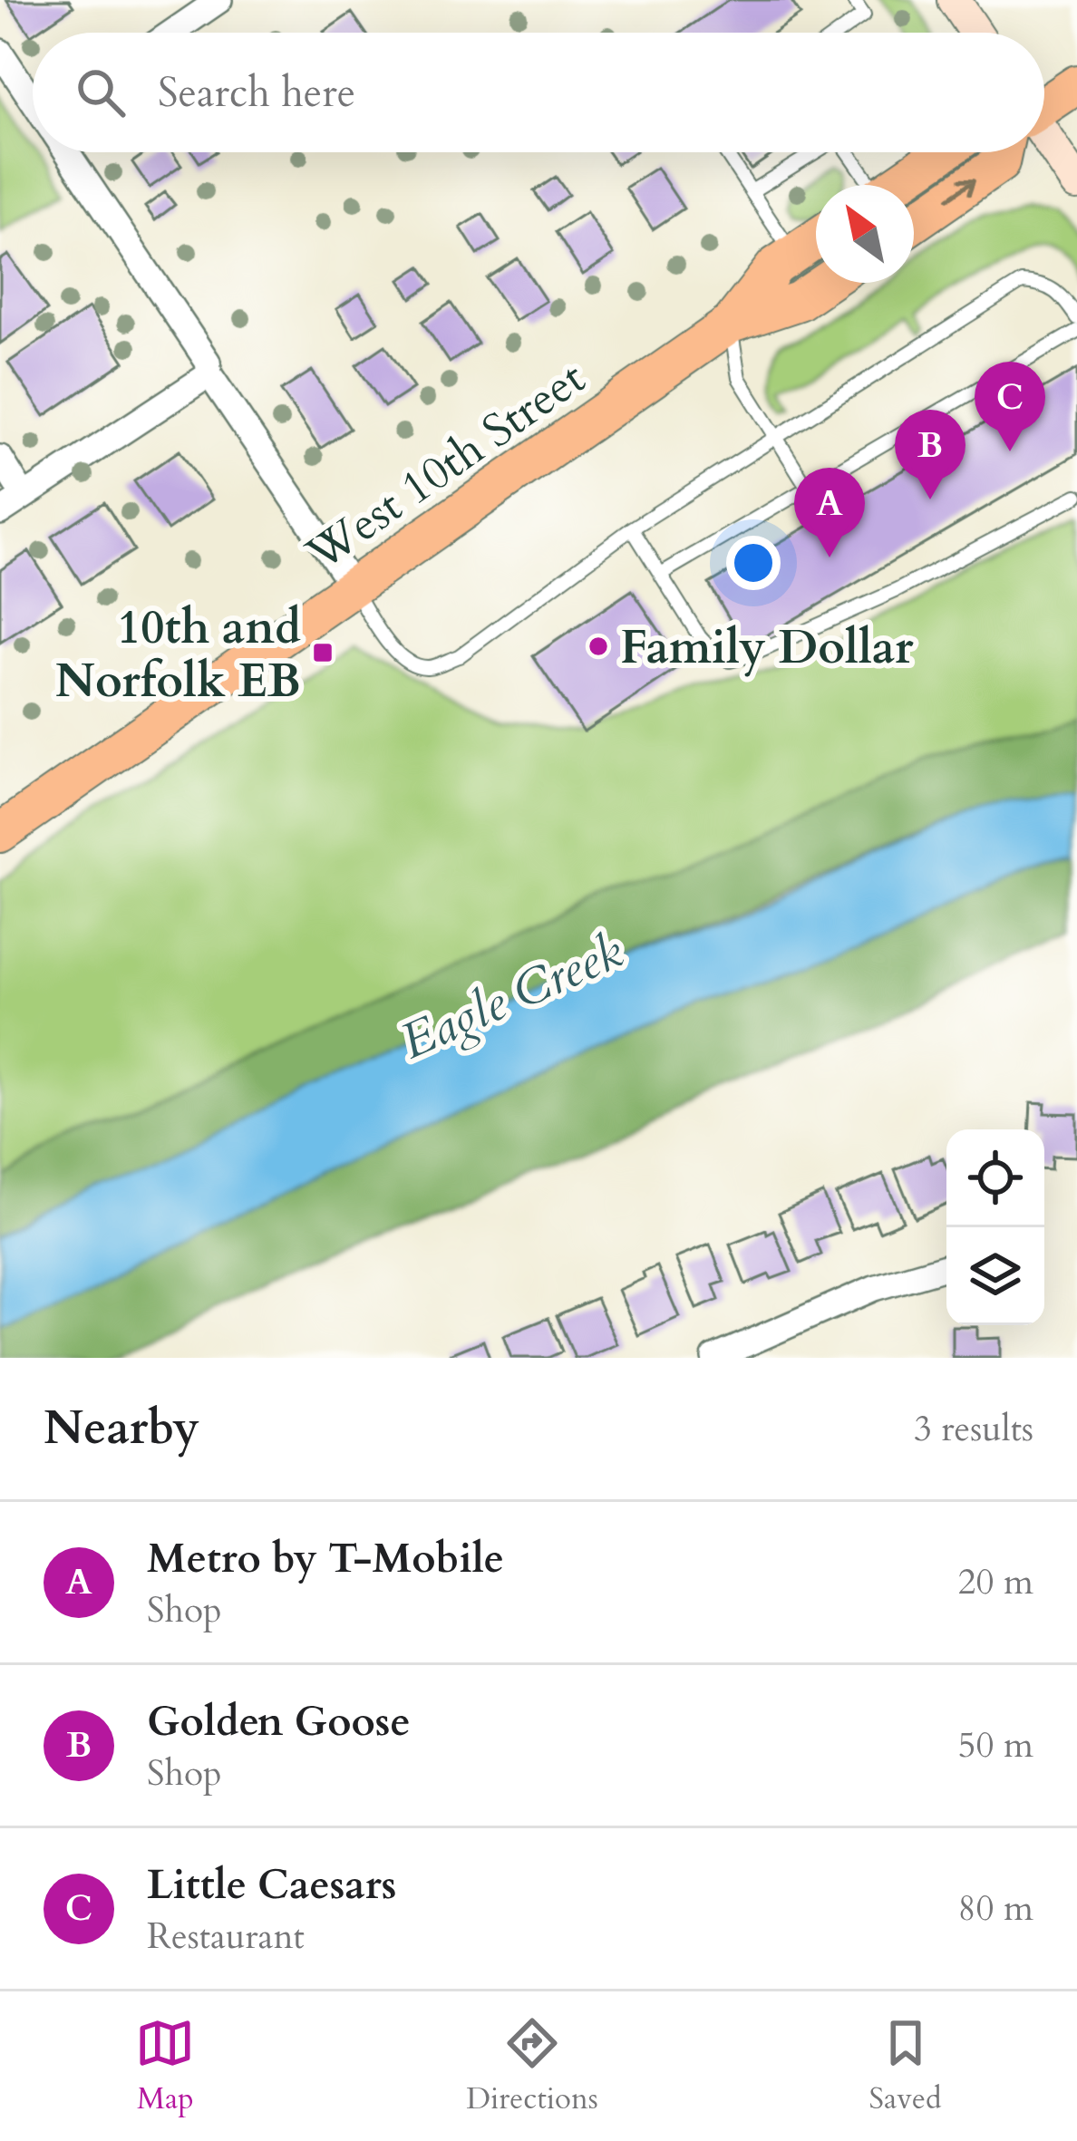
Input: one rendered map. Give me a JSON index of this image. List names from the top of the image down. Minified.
{"streets":{"main road":["West 10th Street"]},"water":["Eagle Creek"],"places":{"other":["Family Dollar"],"transit":["10th and Norfolk EB"]},"north":"top left","page":{"search":"Search here","pins":["C","B","A"],"heading":["Nearby","3 results"],"list":[{"mark":"A","name":"Metro by T-Mobile","note":"Shop","value":"20 m"},{"mark":"B","name":"Golden Goose","note":"Shop","value":"50 m"},{"mark":"C","name":"Little Caesars","note":"Restaurant","value":"80 m"}],"nav":["Map","Directions","Saved"]}}
